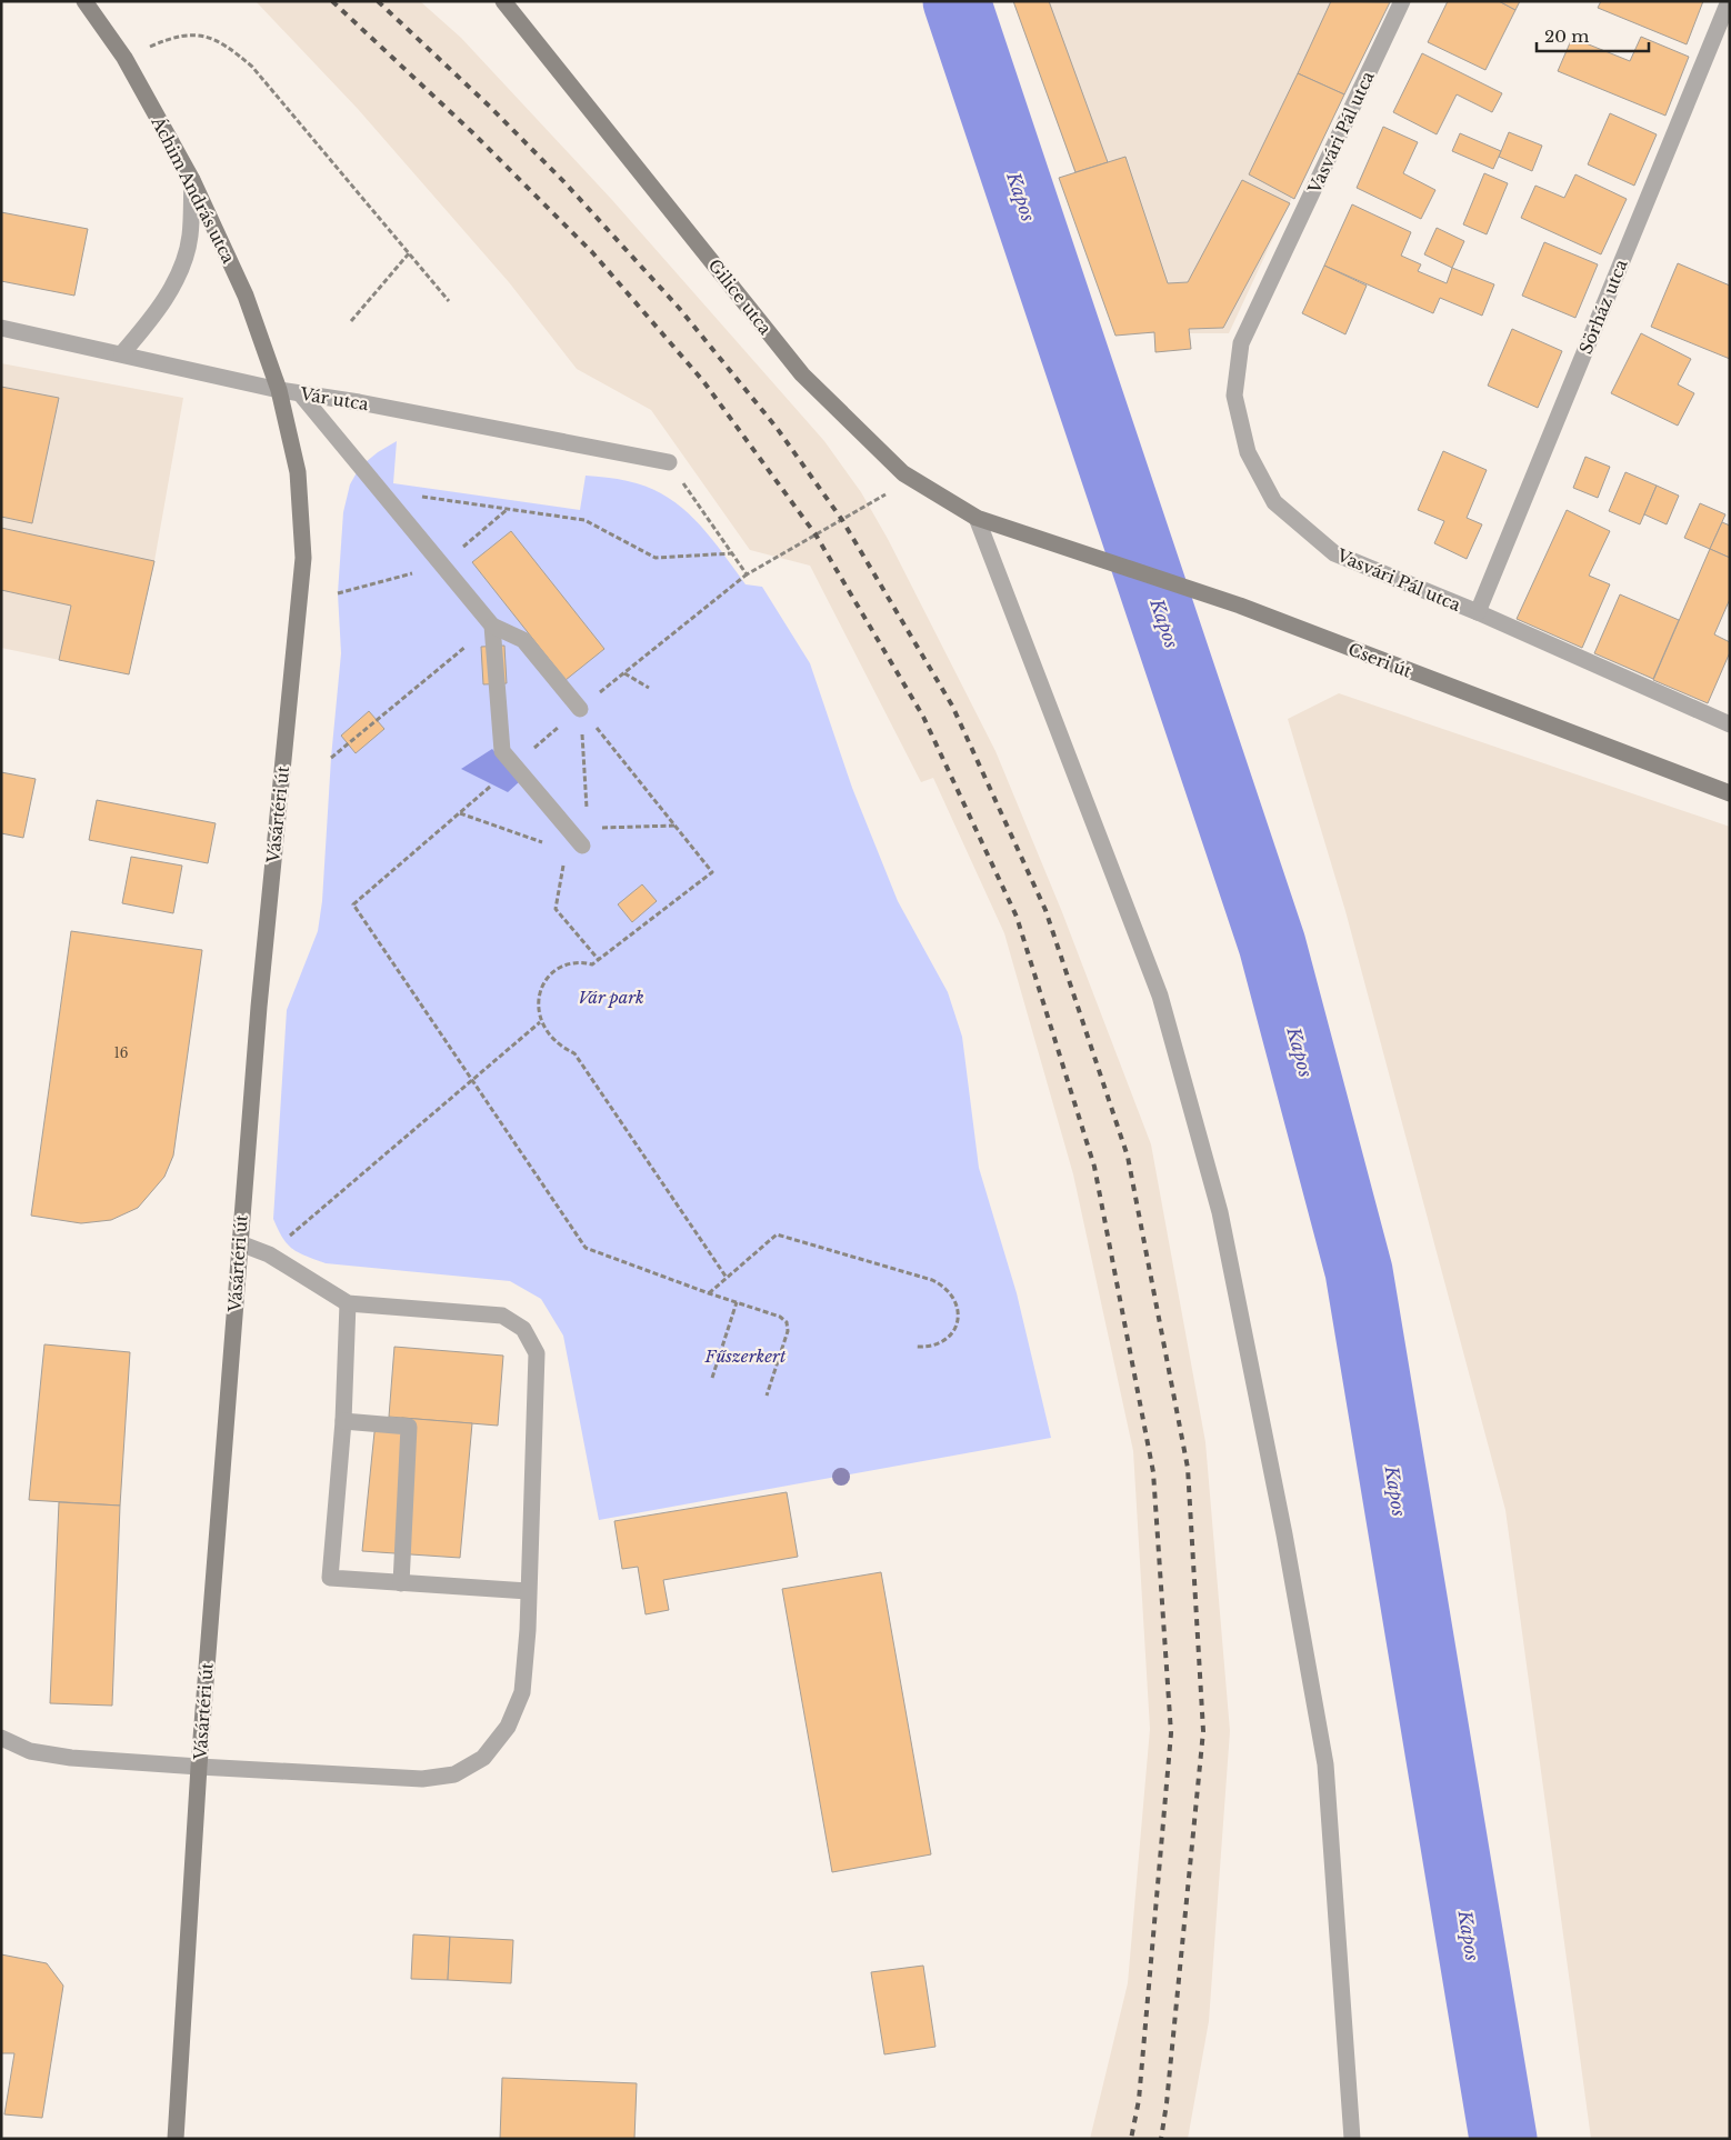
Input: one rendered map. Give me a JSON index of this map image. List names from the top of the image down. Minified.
{"streets":{"street":["Vasvári Pál utca","Áchim András utca","Gilice utca","Sörház utca","Vár utca","Cseri út","Vásártéri út"]},"crossings":[["Vasvári Pál utca","Sörház utca"],["Áchim András utca","Vár utca"],["Áchim András utca","Vásártéri út"],["Gilice utca","Cseri út"],["Vár utca","Vásártéri út"]],"water":["Kapos"],"parks":["Vár park","Fűszerkert"],"house_numbers":["16"],"scale_bar":"20 m"}
